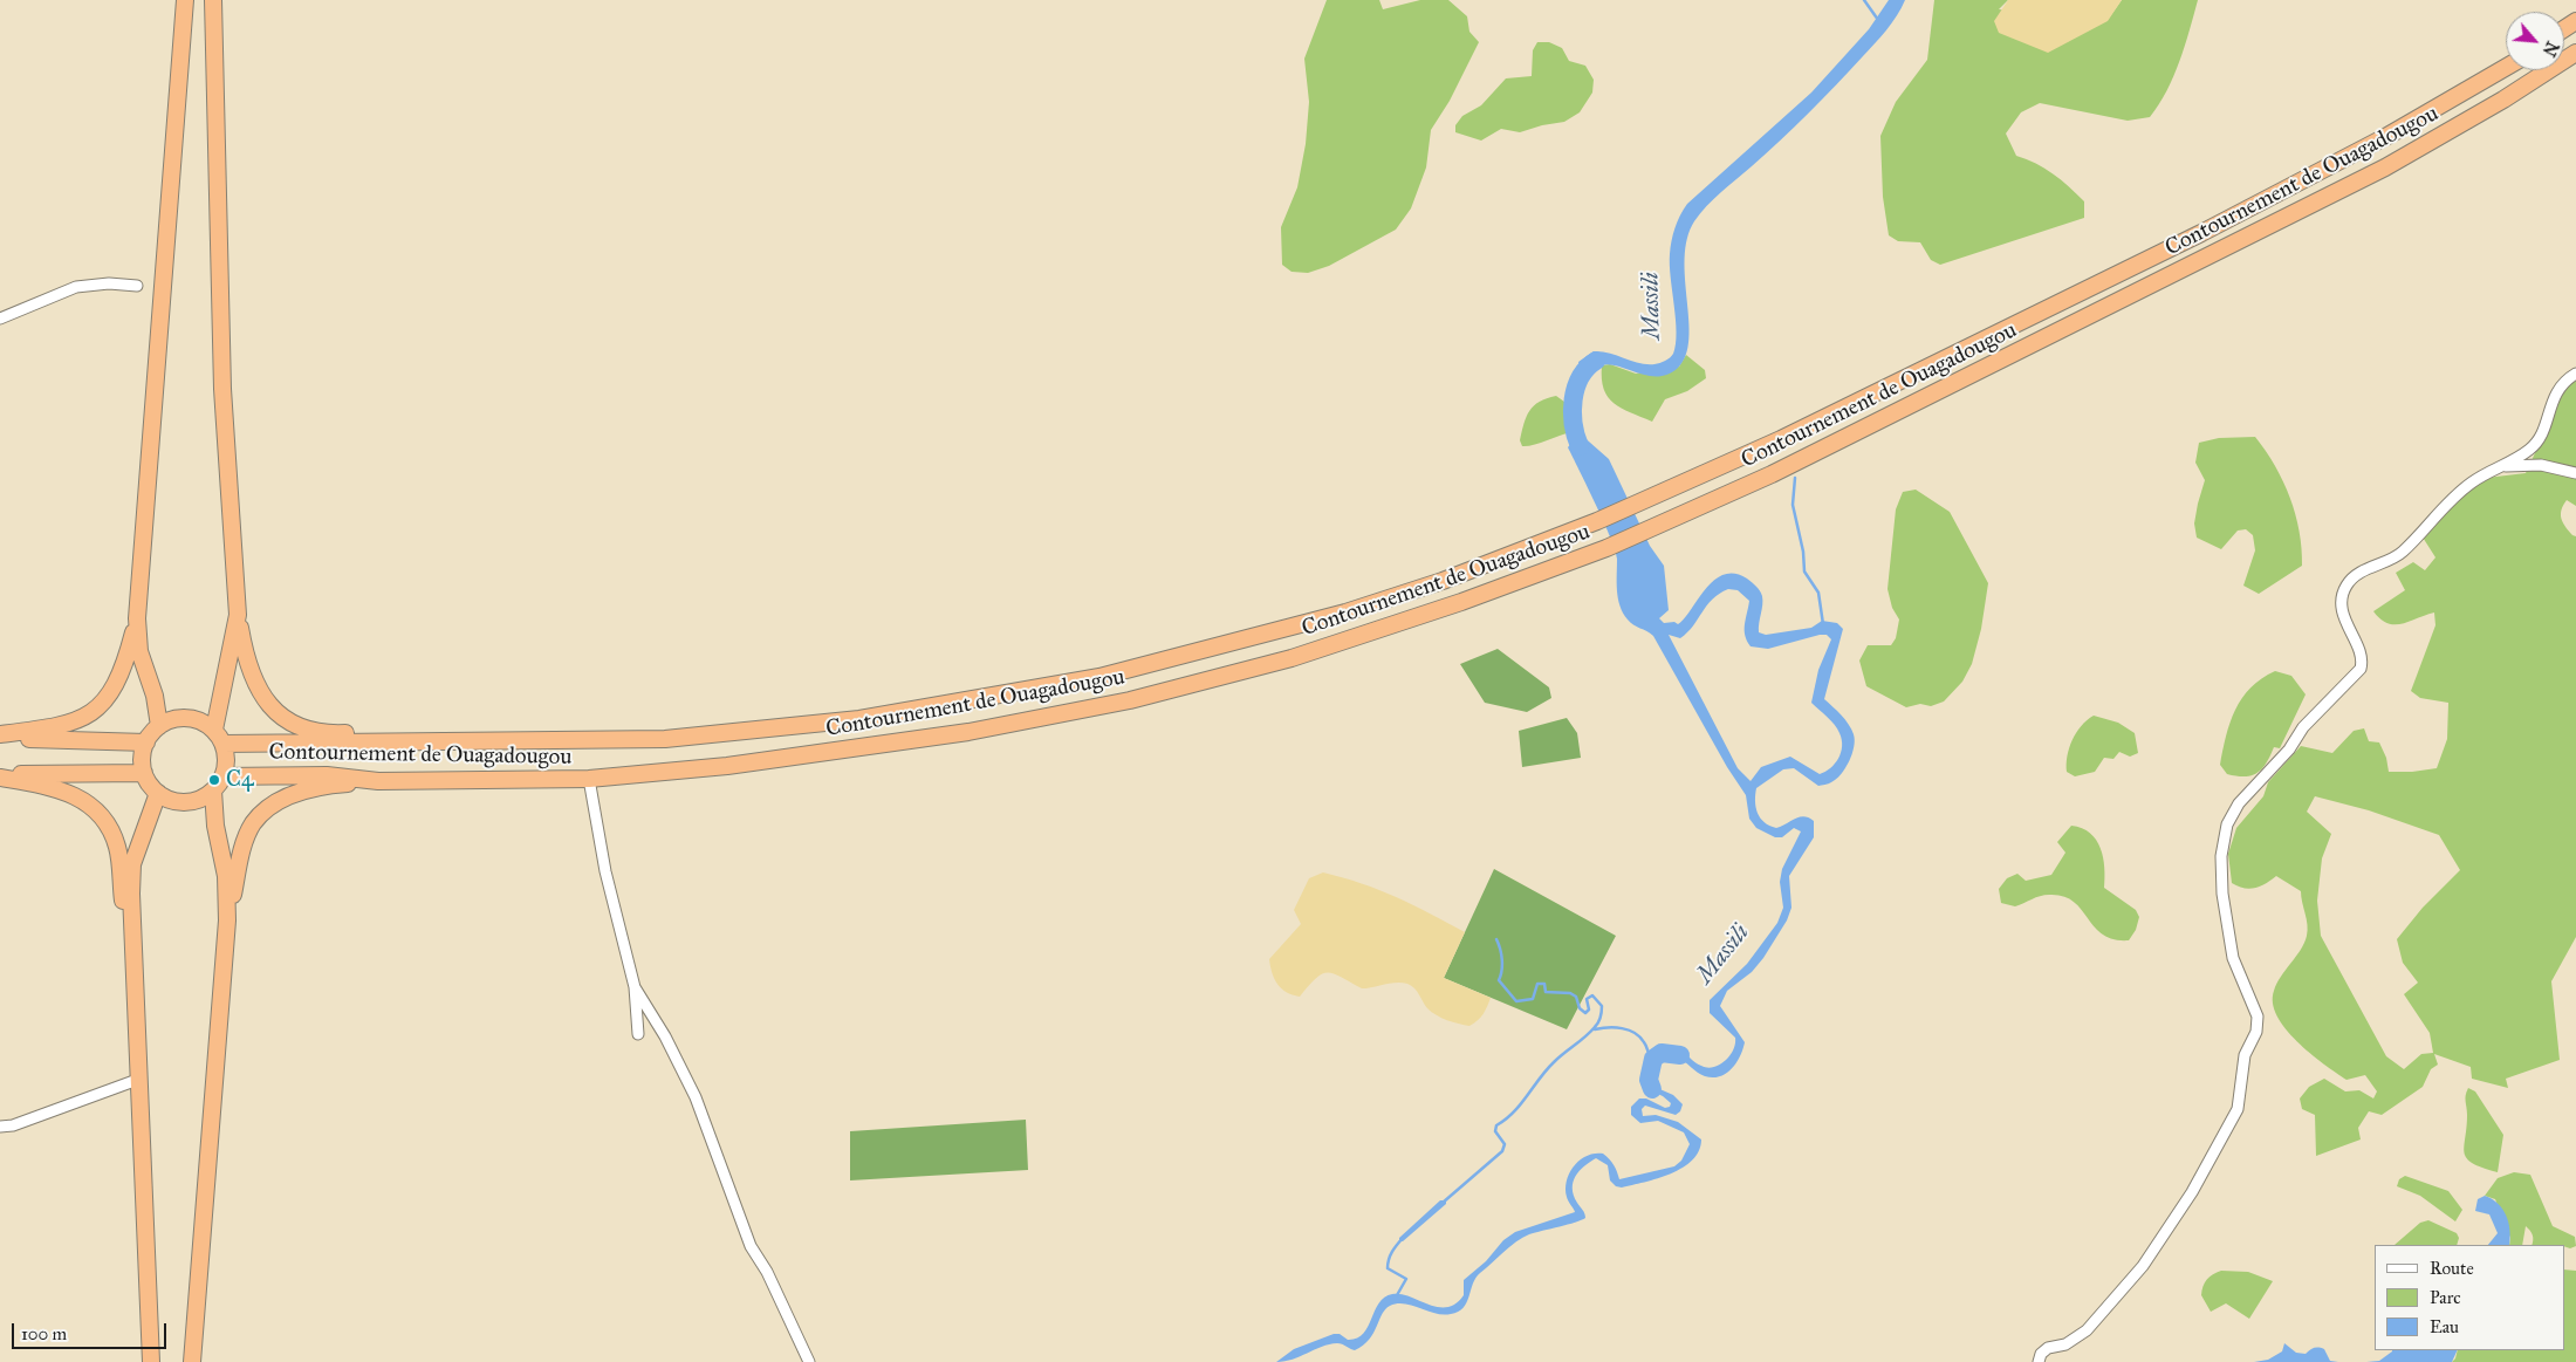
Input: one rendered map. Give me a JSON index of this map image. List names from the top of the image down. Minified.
{"streets":{"highway":["Contournement de Ouagadougou"]},"water":["Massili"],"places":["C4"],"legend":["Route","Parc","Eau"],"scale_bar":"100 m","north":"bottom right"}
